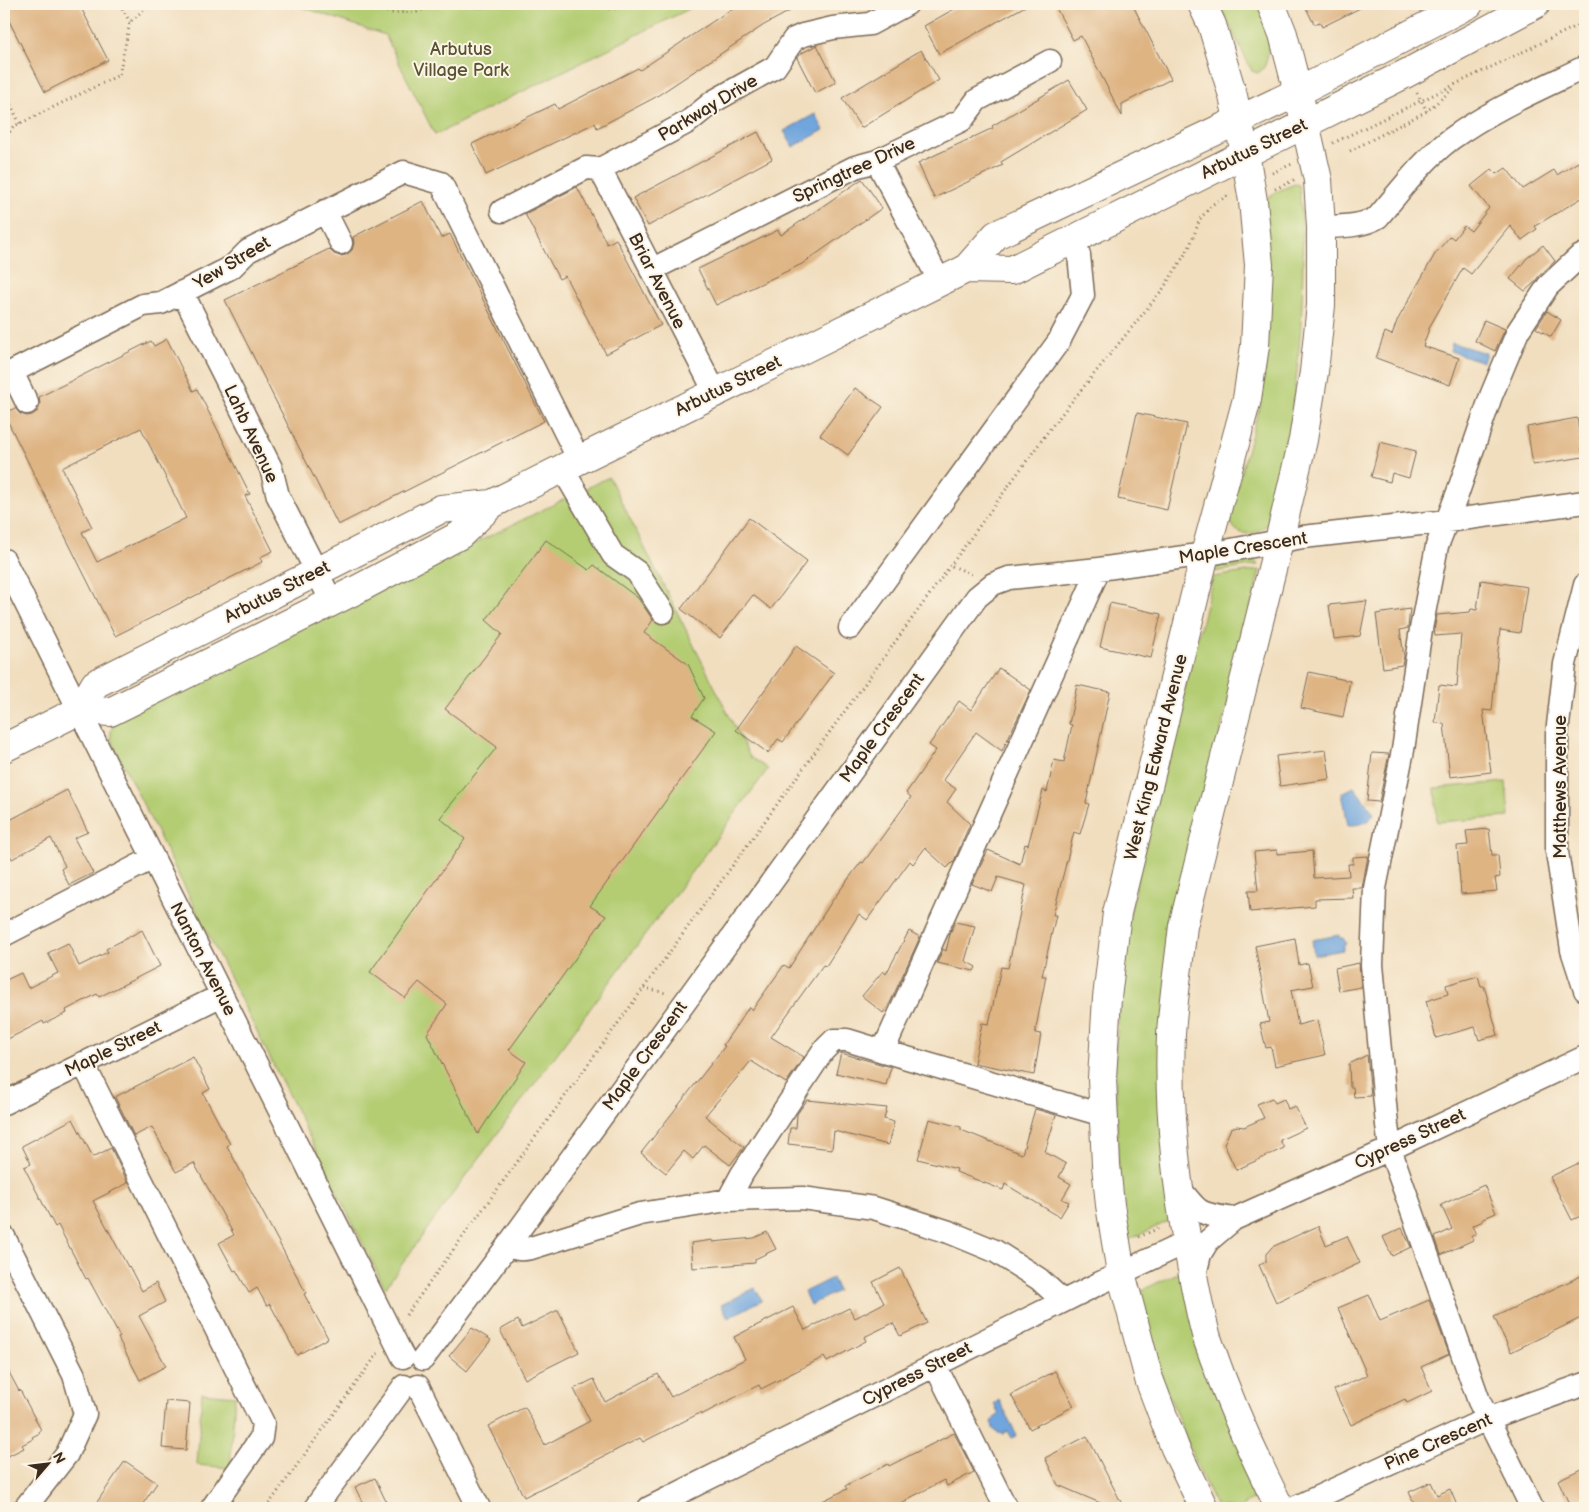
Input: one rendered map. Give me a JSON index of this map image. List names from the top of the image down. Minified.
{"streets":{"main road":["Arbutus Street","West King Edward Avenue"],"street":["Parkway Drive","Springtree Drive","Yew Street","Briar Avenue","Lahb Avenue","Maple Crescent","Matthews Avenue","Nanton Avenue","Maple Street","Cypress Street","Pine Crescent"]},"crossings":[["Parkway Drive","Briar Avenue"],["Arbutus Street","Yew Street"],["Arbutus Street","Briar Avenue"],["Arbutus Street","Lahb Avenue"],["Arbutus Street","West King Edward Avenue"],["Arbutus Street","Nanton Avenue"],["Springtree Drive","Briar Avenue"],["Yew Street","Lahb Avenue"],["Maple Crescent","West King Edward Avenue"],["Maple Crescent","Nanton Avenue"],["West King Edward Avenue","Cypress Street"],["Nanton Avenue","Maple Street"]],"parks":["Arbutus Village Park"],"north":"top right"}
